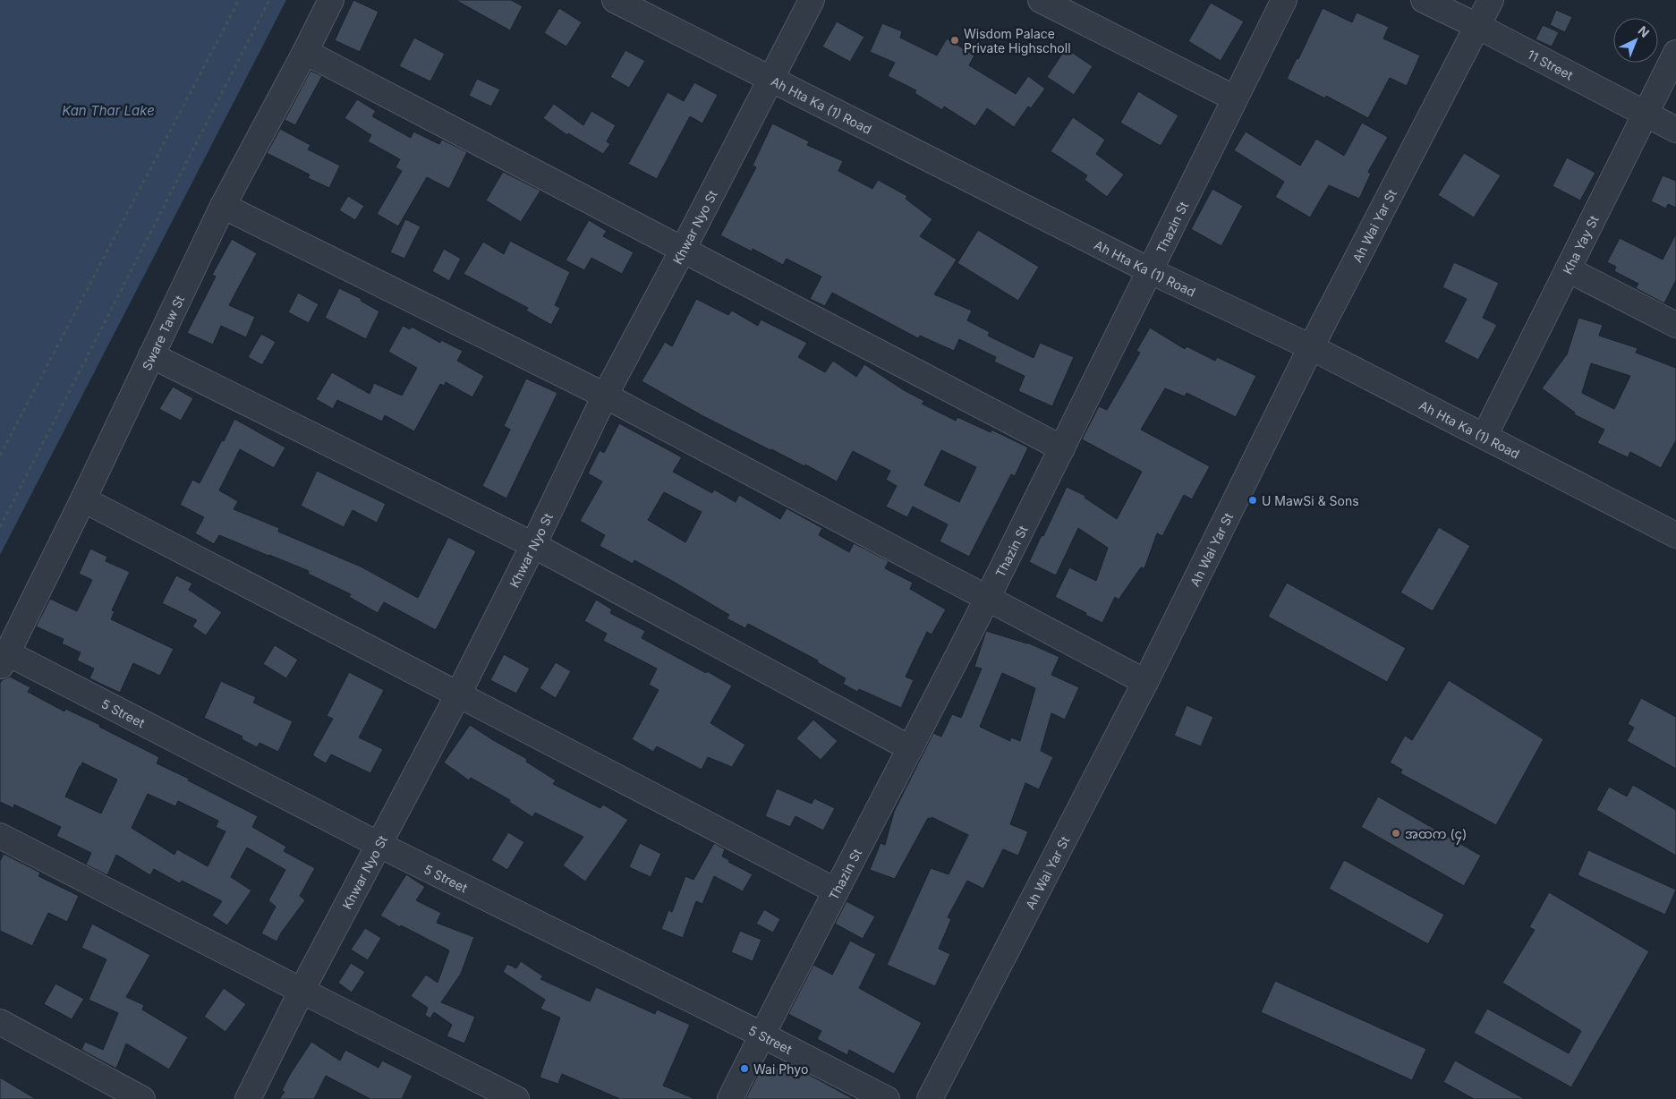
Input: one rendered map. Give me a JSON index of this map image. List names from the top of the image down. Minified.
{"streets":{"street":["11 Street","Ah Hta Ka (1) Road","Ah Wai Yar St","Khwar Nyo St","Thazin St","Kha Yay St","Sware Taw St","5 Street"]},"crossings":[["11 Street","Ah Wai Yar St"],["11 Street","Kha Yay St"],["Ah Hta Ka (1) Road","Ah Wai Yar St"],["Ah Hta Ka (1) Road","Khwar Nyo St"],["Ah Hta Ka (1) Road","Thazin St"],["Ah Hta Ka (1) Road","Kha Yay St"],["Khwar Nyo St","5 Street"],["Thazin St","5 Street"],["Sware Taw St","5 Street"]],"water":["Kan Thar Lake"],"places":["Wisdom Palace Private Highscholl","U MawSi & Sons","အထက (၄)","Wai Phyo"],"north":"top right"}
